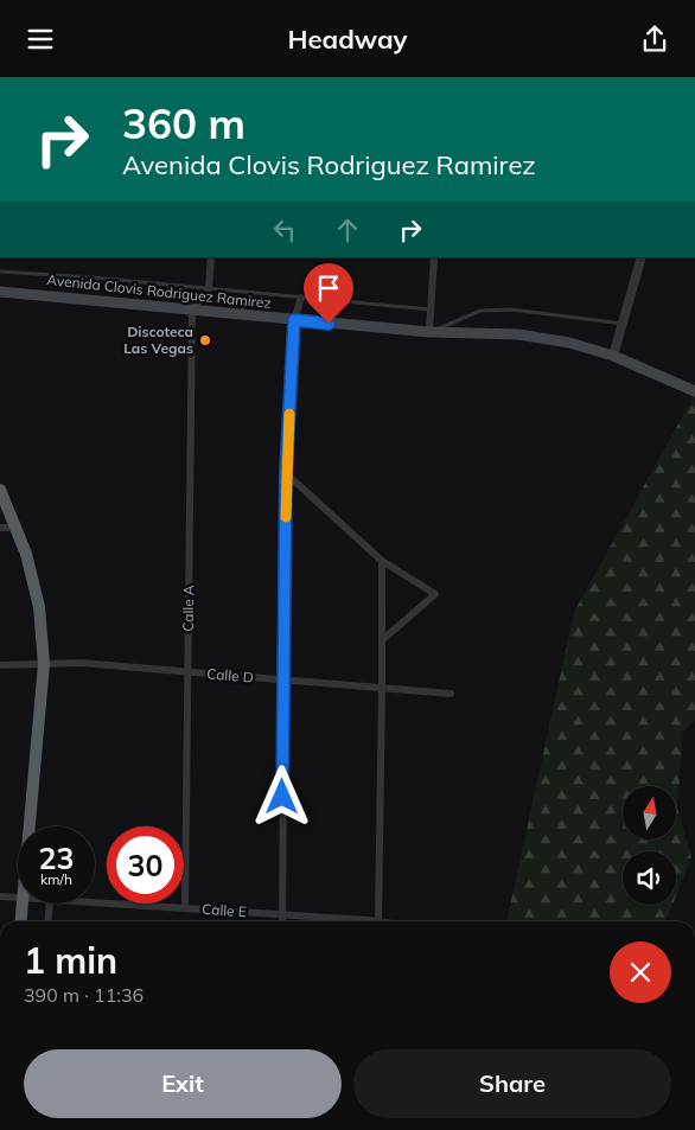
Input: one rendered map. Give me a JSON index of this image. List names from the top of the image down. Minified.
{"streets":{"main road":["Avenida Clovis Rodriguez Ramirez"],"street":["Calle A","Calle D","Calle E"]},"crossings":[["Avenida Clovis Rodriguez Ramirez","Calle A"],["Calle A","Calle D"],["Calle A","Calle E"]],"places":["Discoteca Las Vegas"],"north":"top","page":{"header":"Headway","turn":["360 m","Avenida Clovis Rodriguez Ramirez"],"speed":"23 km/h","limit":"30","heading":["1 min","390 m · 11:36"],"buttons":["Exit","Share"]}}
